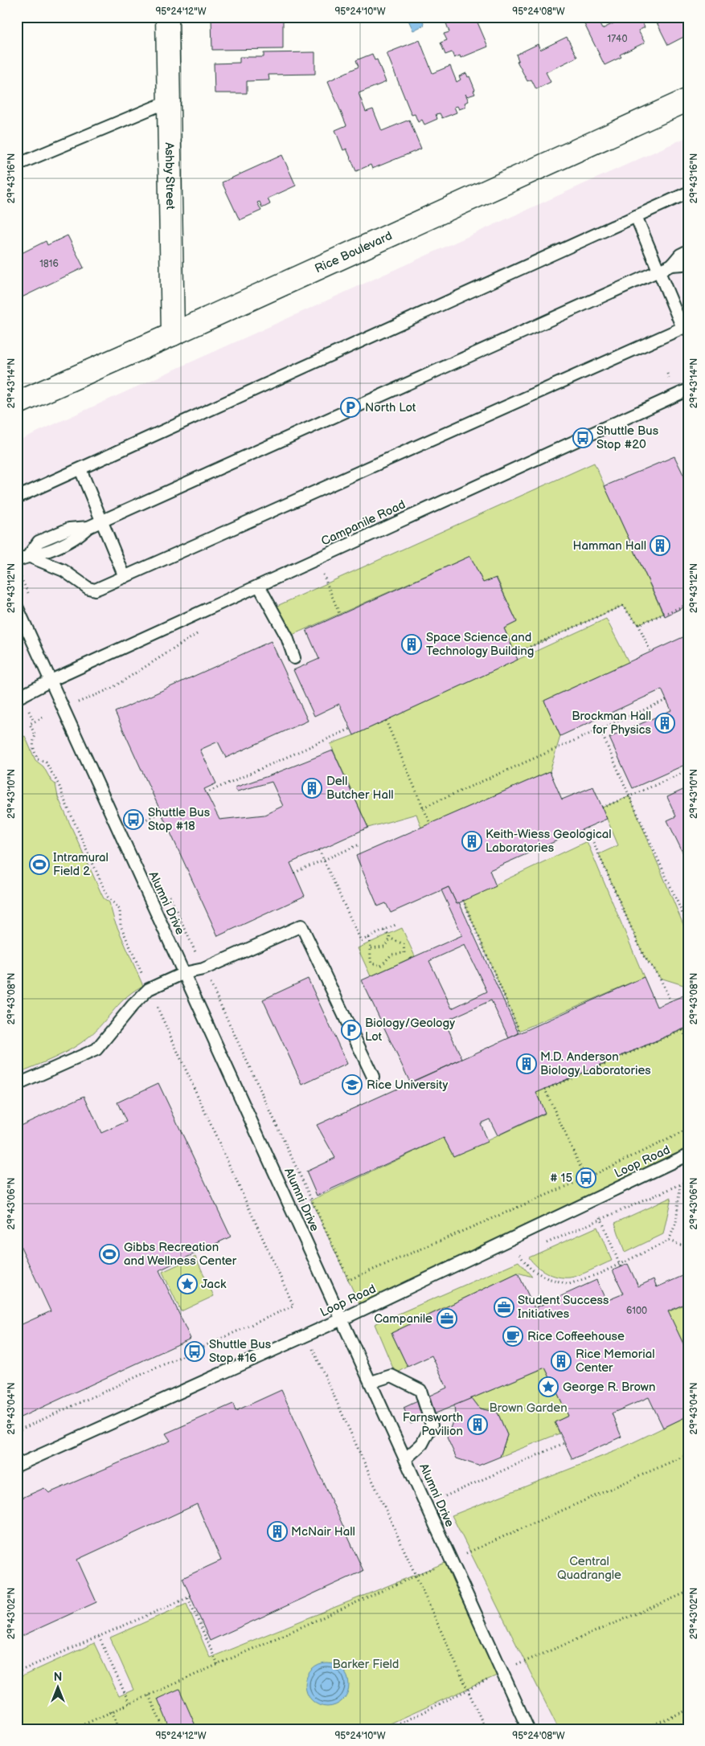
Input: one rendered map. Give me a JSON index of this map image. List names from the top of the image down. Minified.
{"streets":{"main road":["Ashby Street","Rice Boulevard"],"lane":["Campanile Road","Alumni Drive","Loop Road"]},"crossings":[["Ashby Street","Rice Boulevard"],["Campanile Road","Alumni Drive"],["Alumni Drive","Loop Road"]],"parks":["Brown Garden","Central Quadrangle","Barker Field"],"places":{"parking":["North Lot","Biology/Geology Lot"],"bus stop":["Shuttle Bus Stop #20","Shuttle Bus Stop #18","# 15","Shuttle Bus Stop #16"],"building":["Hamman Hall","Space Science and Technology Building","Brockman Hall for Physics","Dell Butcher Hall","Keith-Wiess Geological Laboratories","M.D. Anderson Biology Laboratories","Rice Memorial Center","Farnsworth Pavilion","McNair Hall"],"sports":["Intramural Field 2","Gibbs Recreation and Wellness Center"],"school or university":["Rice University"],"place":["Jack","George R. Brown"],"office":["Student Success Initiatives","Campanile"],"cafe":["Rice Coffeehouse"]},"house_numbers":["1740","1816","6100"],"north":"top","coordinates":["95°24'12\"W","95°24'10\"W","95°24'08\"W","29°43'16\"N","29°43'14\"N","29°43'12\"N","29°43'10\"N","29°43'08\"N","29°43'06\"N","29°43'04\"N","29°43'02\"N"]}
